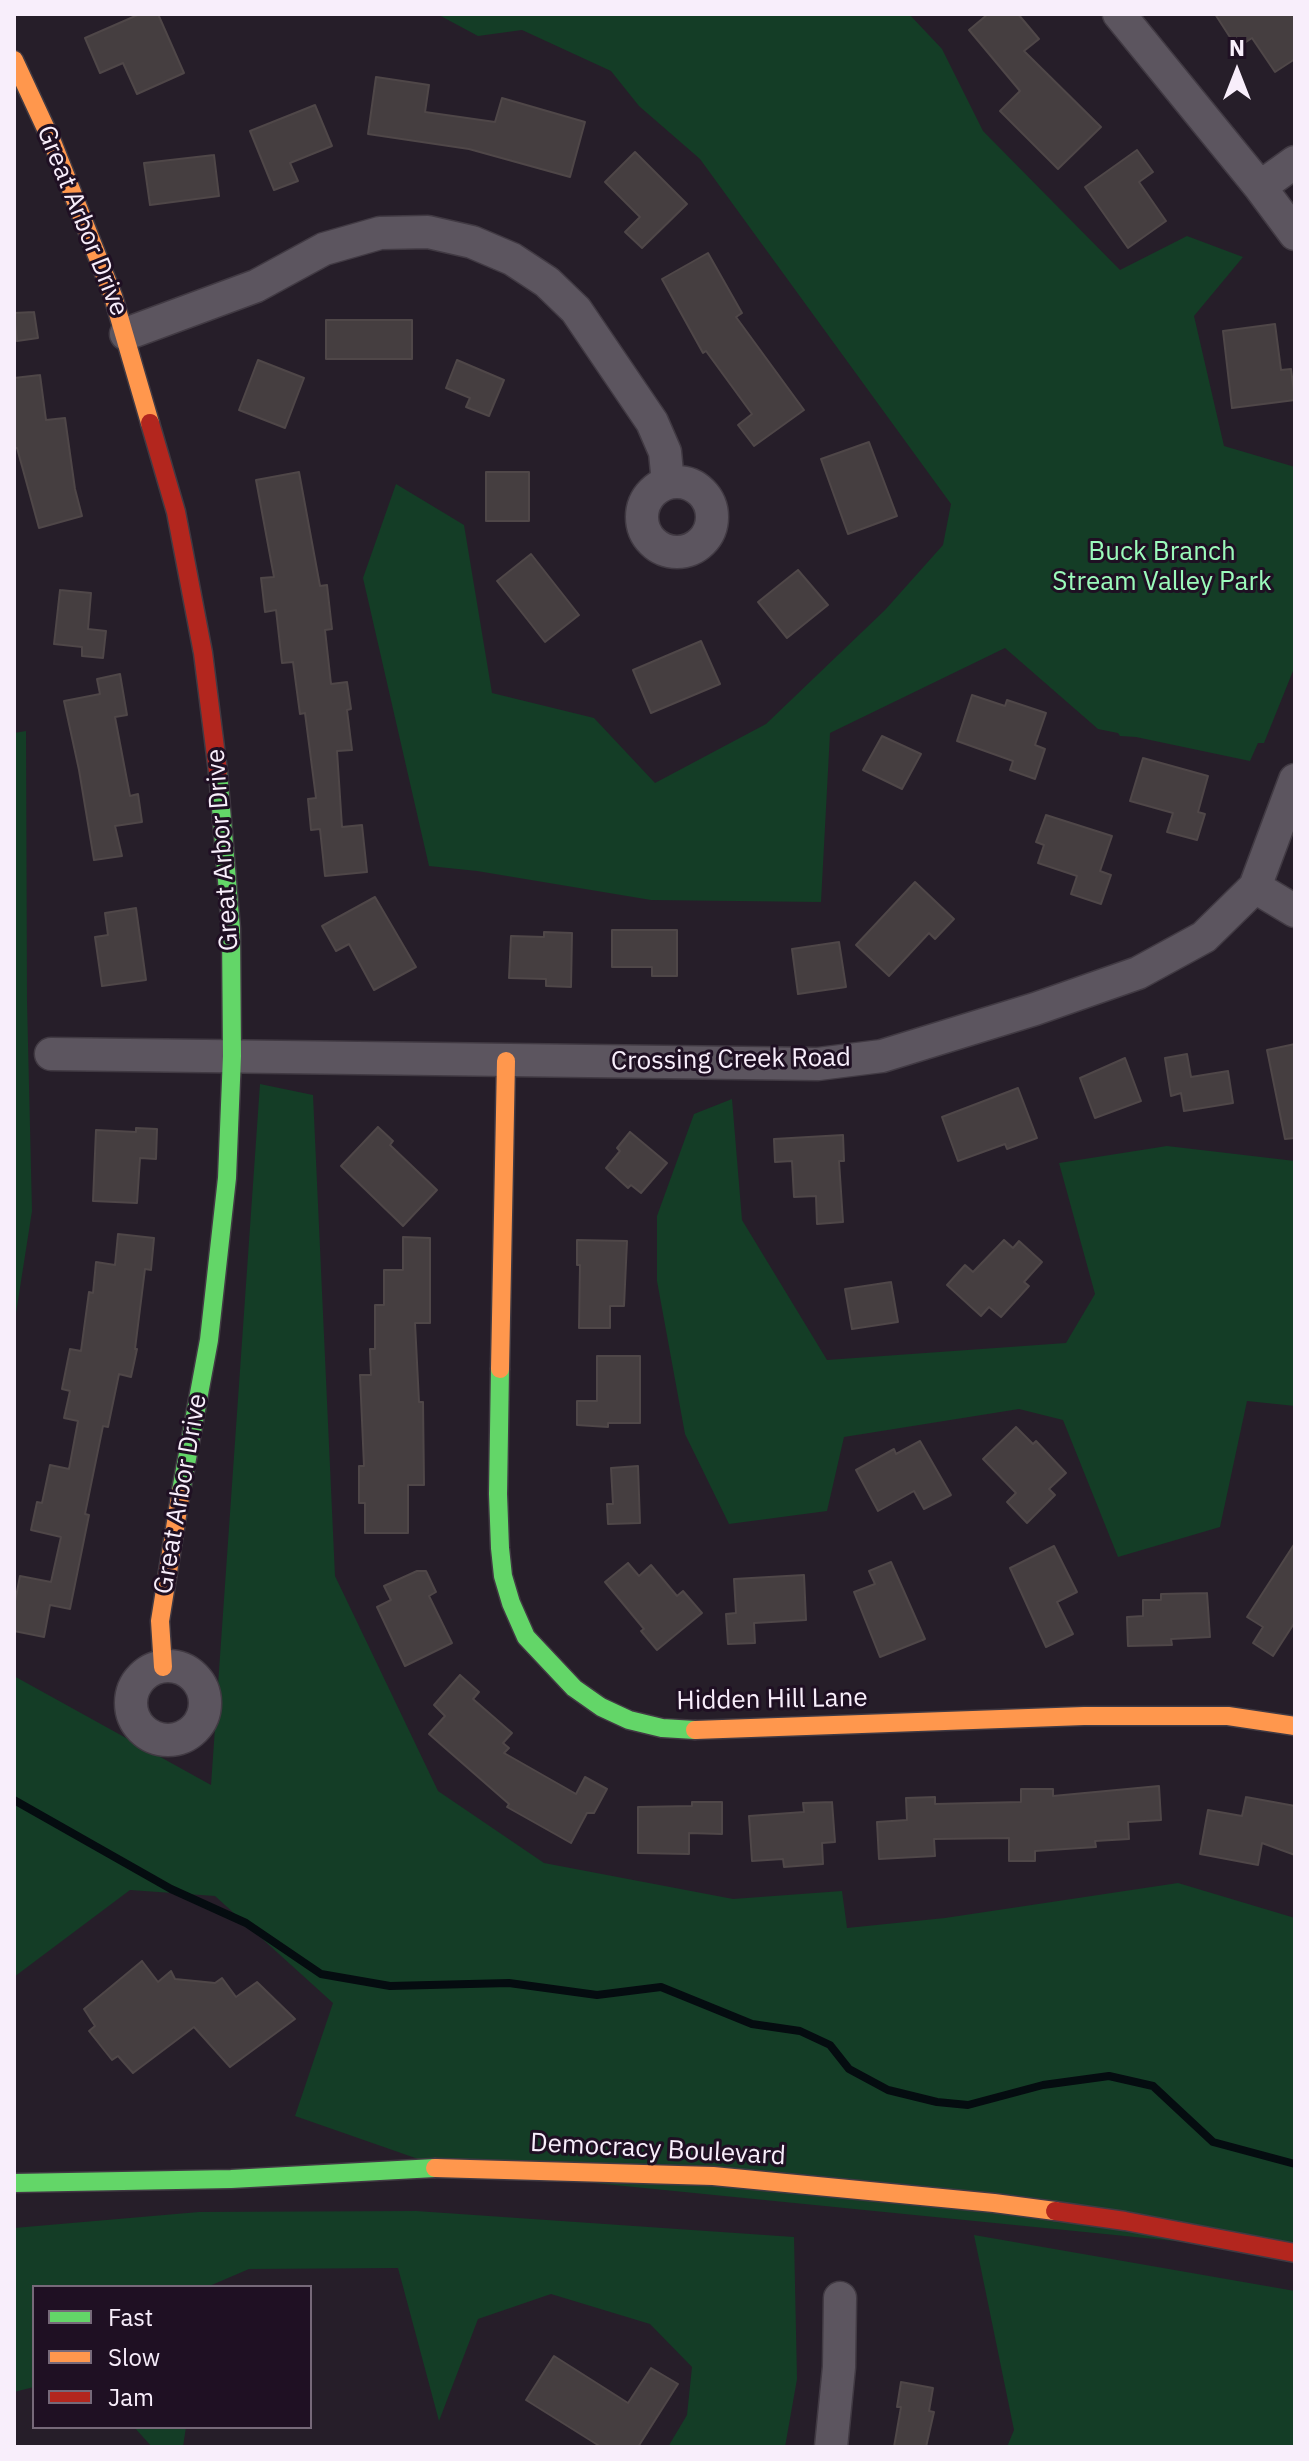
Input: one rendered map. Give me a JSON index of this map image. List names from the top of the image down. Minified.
{"streets":{"street":["Great Arbor Drive","Crossing Creek Road","Hidden Hill Lane","Democracy Boulevard"]},"crossings":[["Great Arbor Drive","Crossing Creek Road"],["Crossing Creek Road","Hidden Hill Lane"]],"parks":["Buck Branch Stream Valley Park"],"legend":["Fast","Slow","Jam"],"north":"top"}
